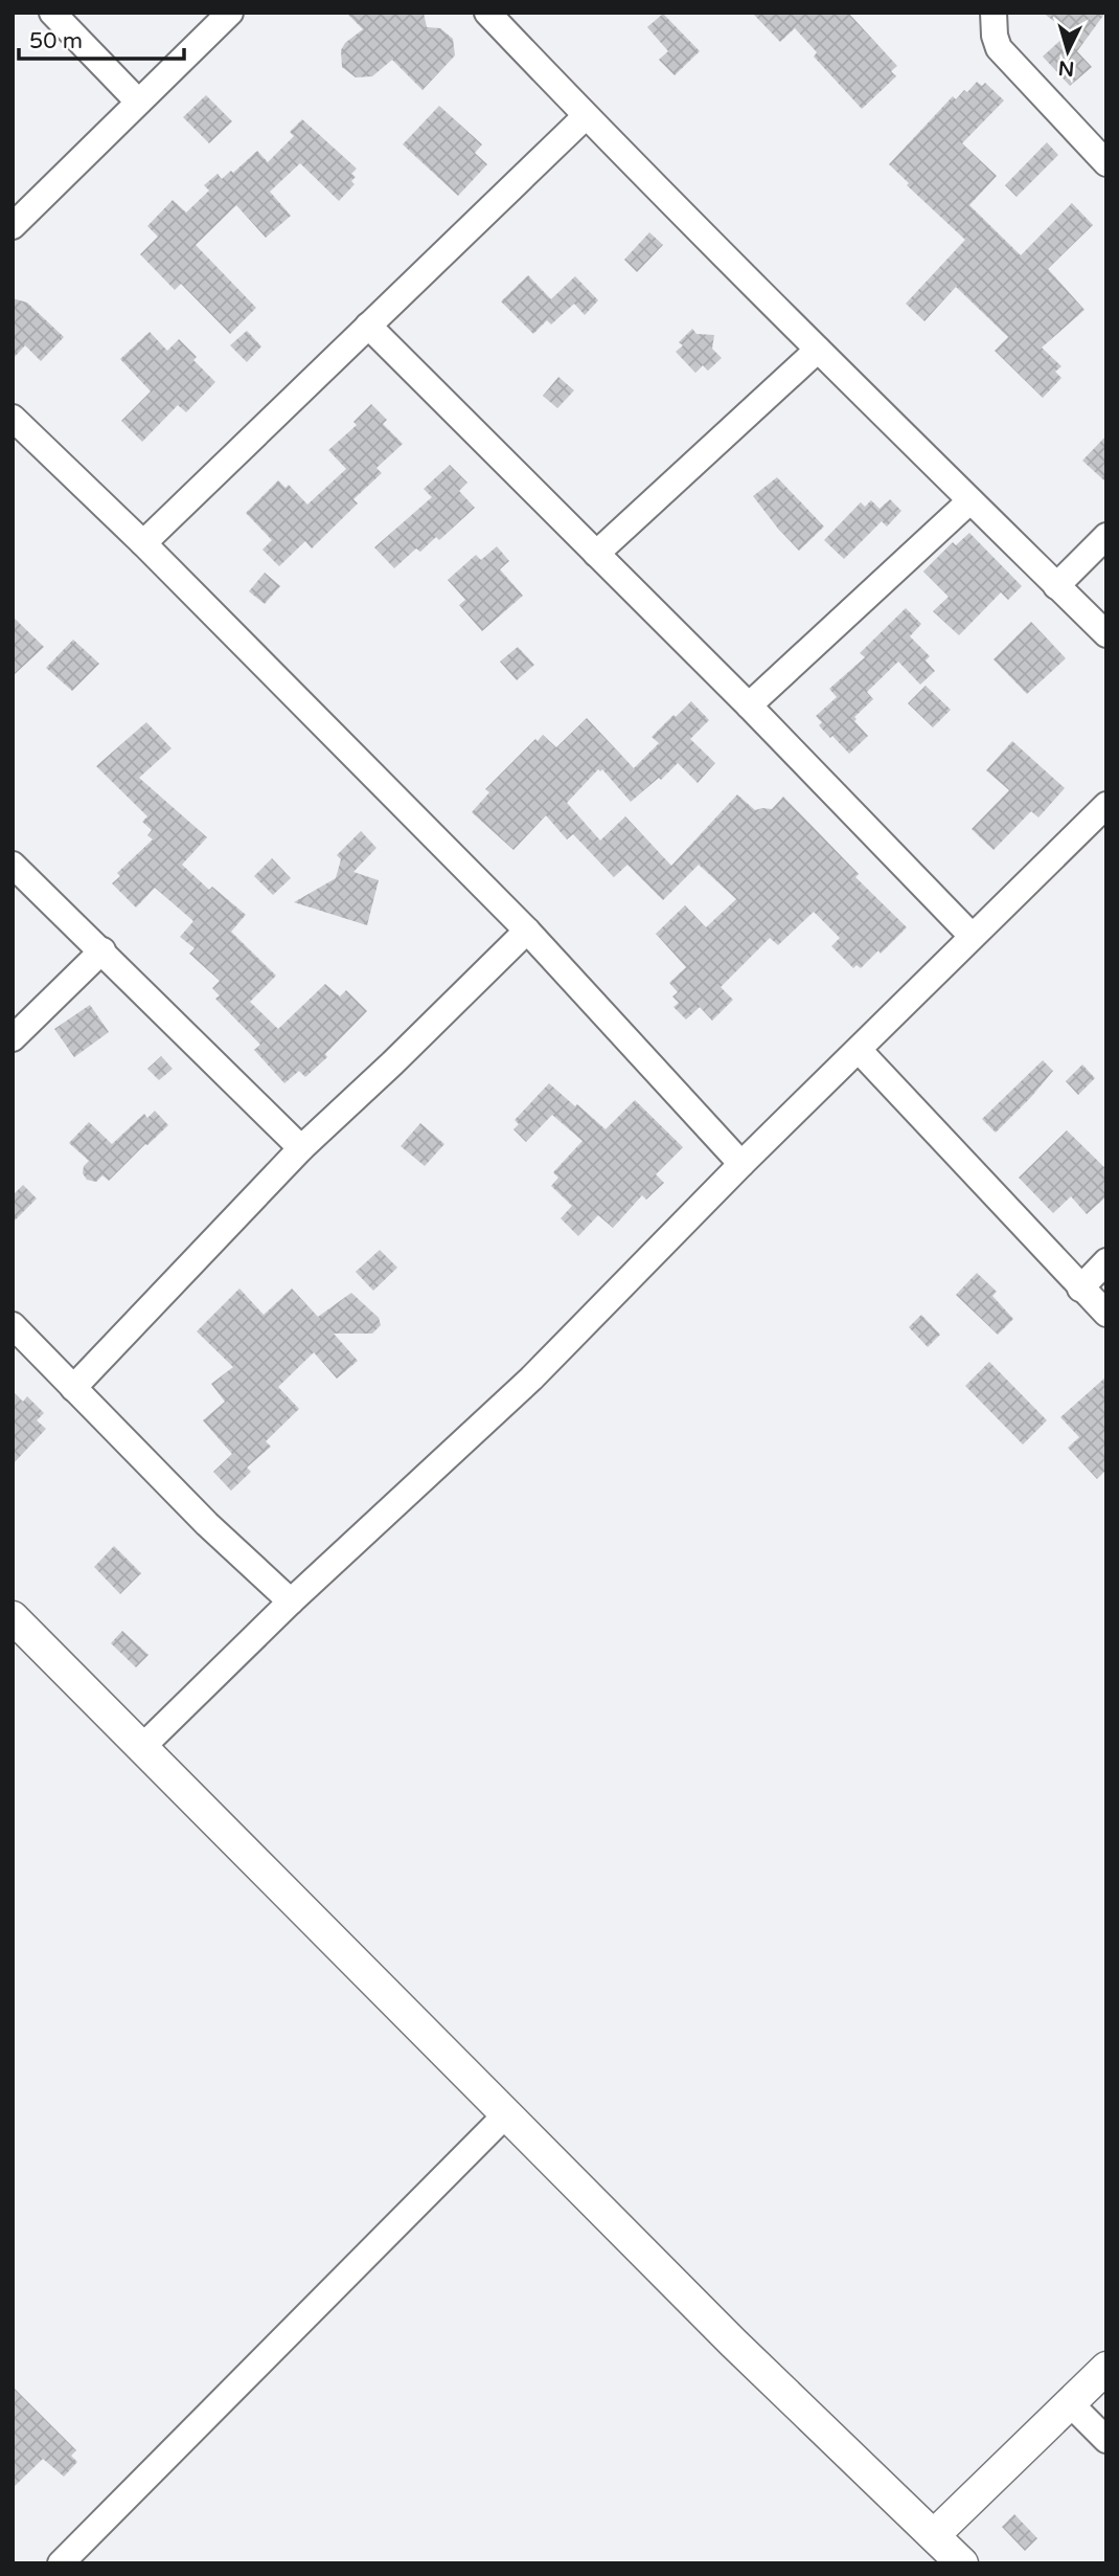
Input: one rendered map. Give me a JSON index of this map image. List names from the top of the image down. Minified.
{"scale_bar":"50 m","north":"bottom"}
